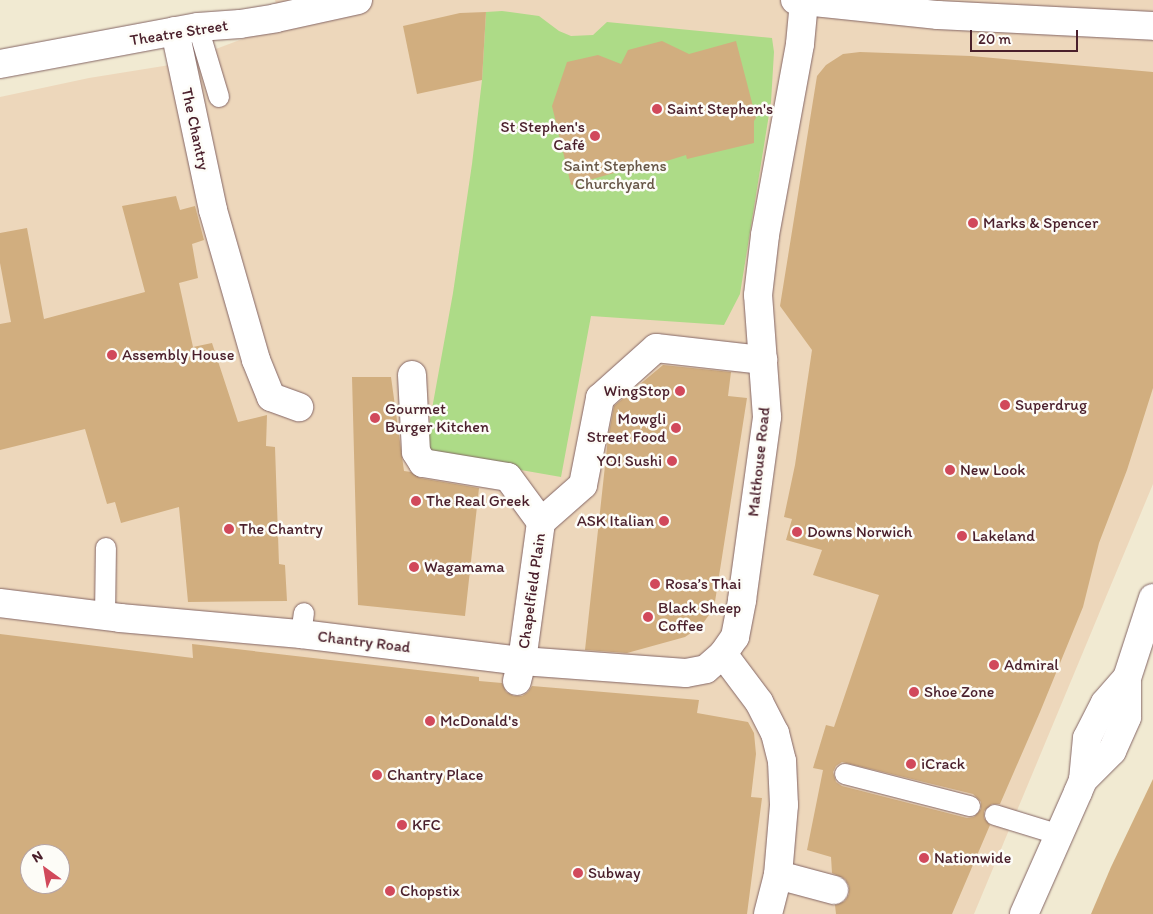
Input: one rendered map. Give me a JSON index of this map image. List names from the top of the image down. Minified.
{"streets":{"street":["Theatre Street","The Chantry","Malthouse Road","Chapelfield Plain","Chantry Road"]},"crossings":[["Theatre Street","The Chantry"],["Malthouse Road","Chantry Road"],["Chapelfield Plain","Chantry Road"]],"parks":["Saint Stephens Churchyard"],"places":["Saint Stephen's","St Stephen's Café","Marks & Spencer","Assembly House","WingStop","Superdrug","Gourmet Burger Kitchen","Mowgli Street Food","YO! Sushi","New Look","The Real Greek","ASK Italian","The Chantry","Downs Norwich","Lakeland","Wagamama","Rosa’s Thai","Black Sheep Coffee","Admiral","Shoe Zone","McDonald's","iCrack","Chantry Place","KFC","Nationwide","Subway","Chopstix"],"scale_bar":"20 m","north":"top left"}
